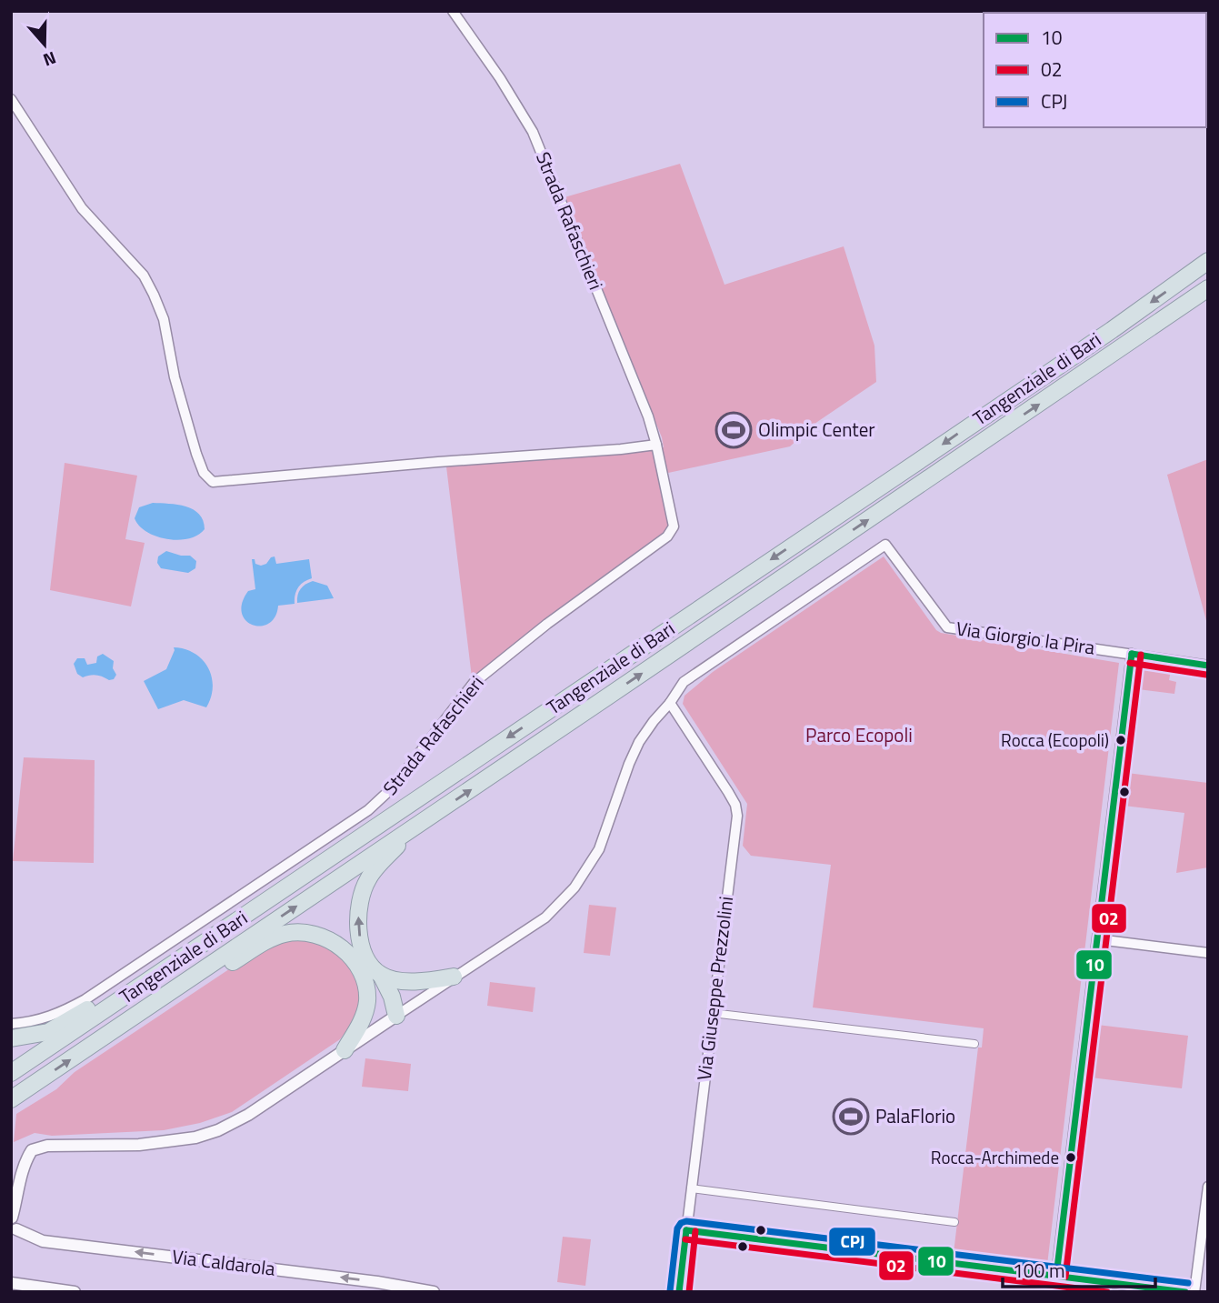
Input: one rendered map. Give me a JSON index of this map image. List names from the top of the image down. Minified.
{"streets":{"highway":["Tangenziale di Bari"],"street":["Strada Rafaschieri","Via Giorgio la Pira","Via Giuseppe Prezzolini","Via Caldarola"]},"crossings":[["Via Giorgio la Pira","Via Giuseppe Prezzolini"]],"one_way":["Via Caldarola"],"parks":["Parco Ecopoli"],"places":{"sports":["Olimpic Center","PalaFlorio"],"other":["Rocca (Ecopoli)","Rocca-Archimede"]},"lines":["transit line 10","transit line 02","transit line CPJ"],"legend":["10","02","CPJ"],"scale_bar":"100 m","north":"bottom"}
